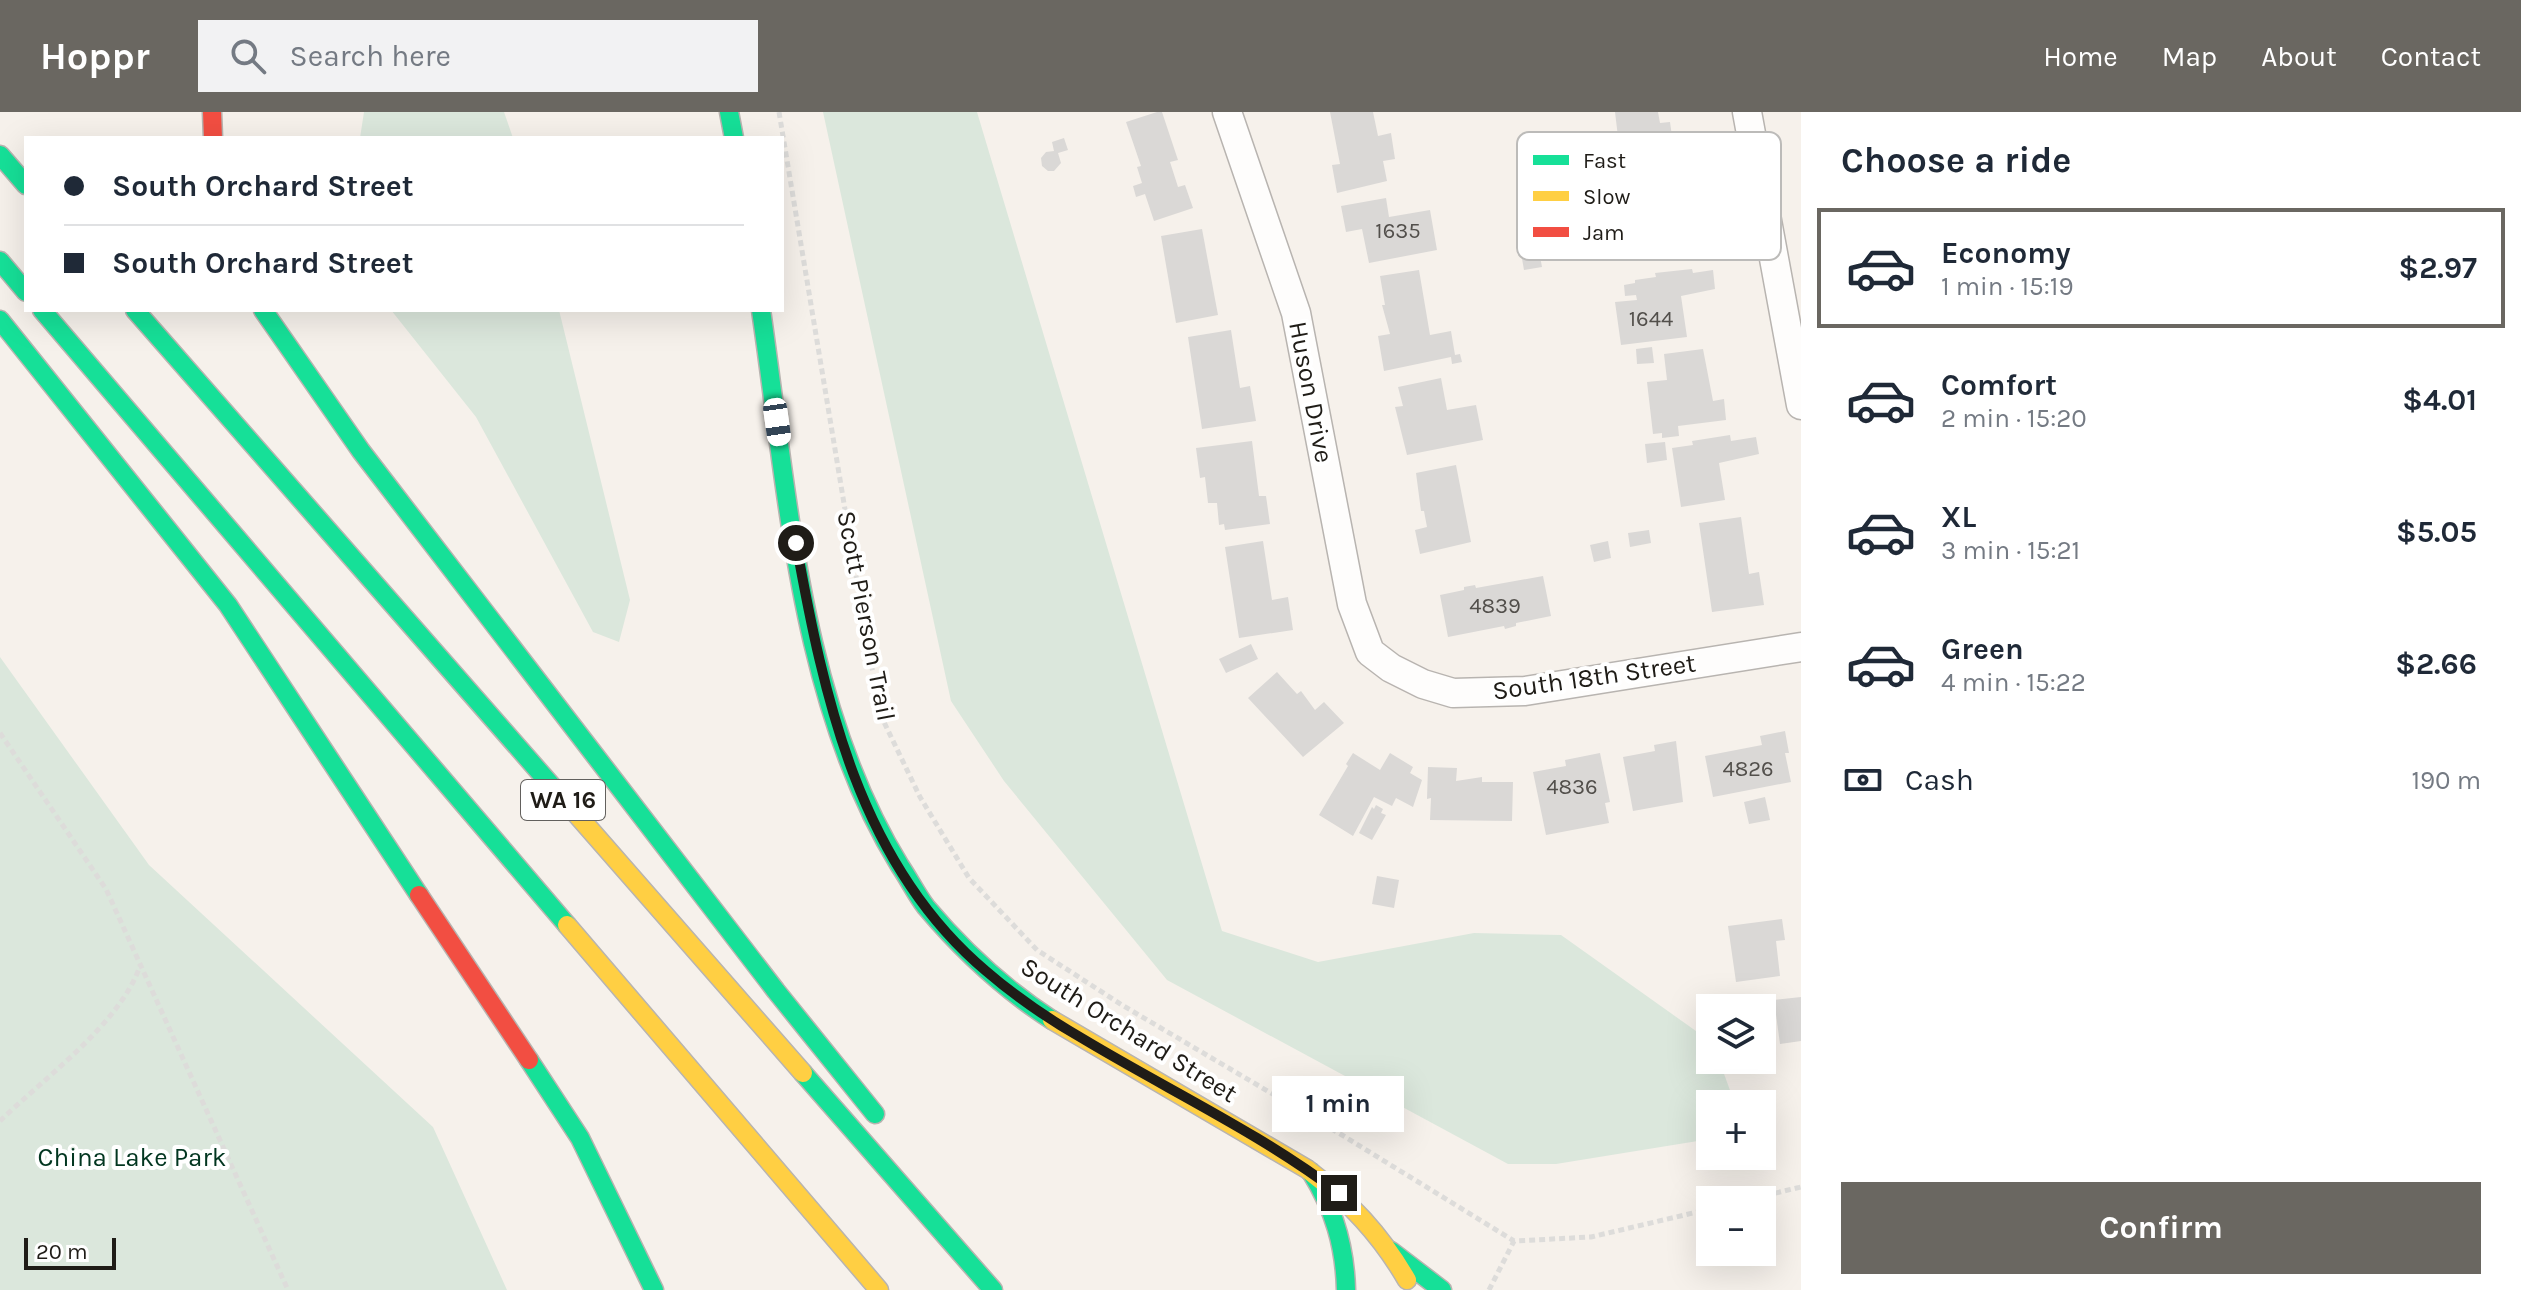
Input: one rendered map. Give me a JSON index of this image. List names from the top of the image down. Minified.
{"streets":{"main road":["WA 16","South Orchard Street"],"street":["Huson Drive","South 18th Street"],"path":["Scott Pierson Trail"]},"crossings":[["Huson Drive","South 18th Street"]],"parks":["China Lake Park"],"house_numbers":["1635","1644","4839","4826","4836"],"legend":["Fast","Slow","Jam"],"scale_bar":"20 m","page":{"header":"Hoppr","search":"Search here","nav":["Home","Map","About","Contact"],"heading":"Choose a ride","banner":["South Orchard Street","South Orchard Street"],"list":[{"name":"Economy","note":"1 min · 15:19","value":"$2.97"},{"name":"Comfort","note":"2 min · 15:20","value":"$4.01"},{"name":"XL","note":"3 min · 15:21","value":"$5.05"},{"name":"Green","note":"4 min · 15:22","value":"$2.66"}],"pay":["Cash","190 m"],"map_buttons":["+","−"],"bubble":"1 min","buttons":"Confirm","scale":"20 m"}}
